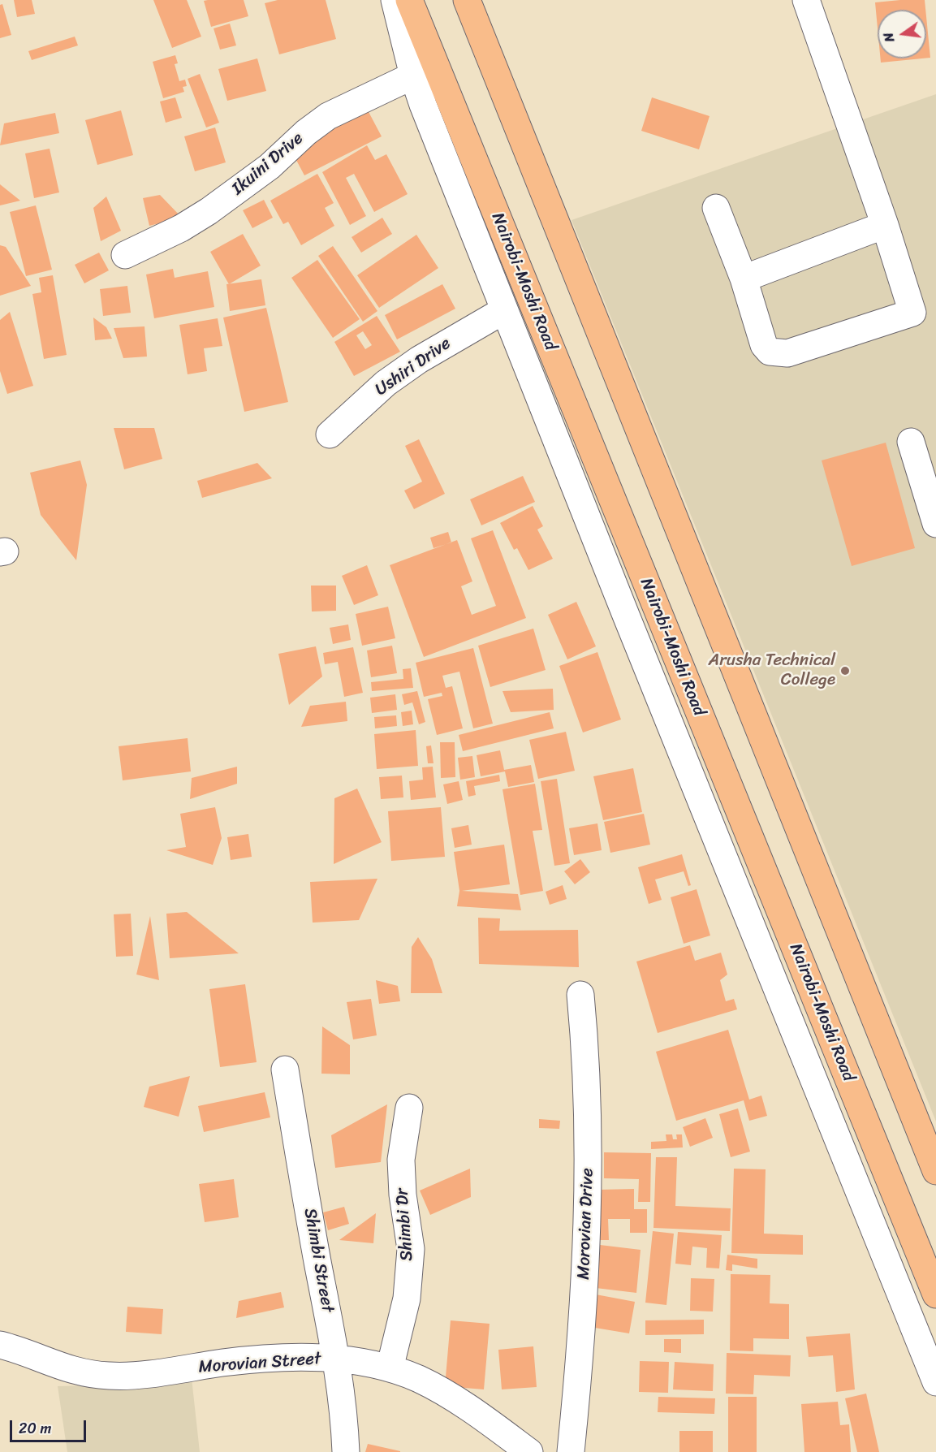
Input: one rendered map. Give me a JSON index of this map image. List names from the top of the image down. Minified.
{"streets":{"highway":["Nairobi-Moshi Road"],"street":["Ikuini Drive","Ushiri Drive","Morovian Drive","Shimbi Dr","Shimbi Street","Morovian Street"]},"crossings":[["Shimbi Dr","Morovian Street"],["Shimbi Street","Morovian Street"]],"places":["Arusha Technical College"],"scale_bar":"20 m","north":"left"}
